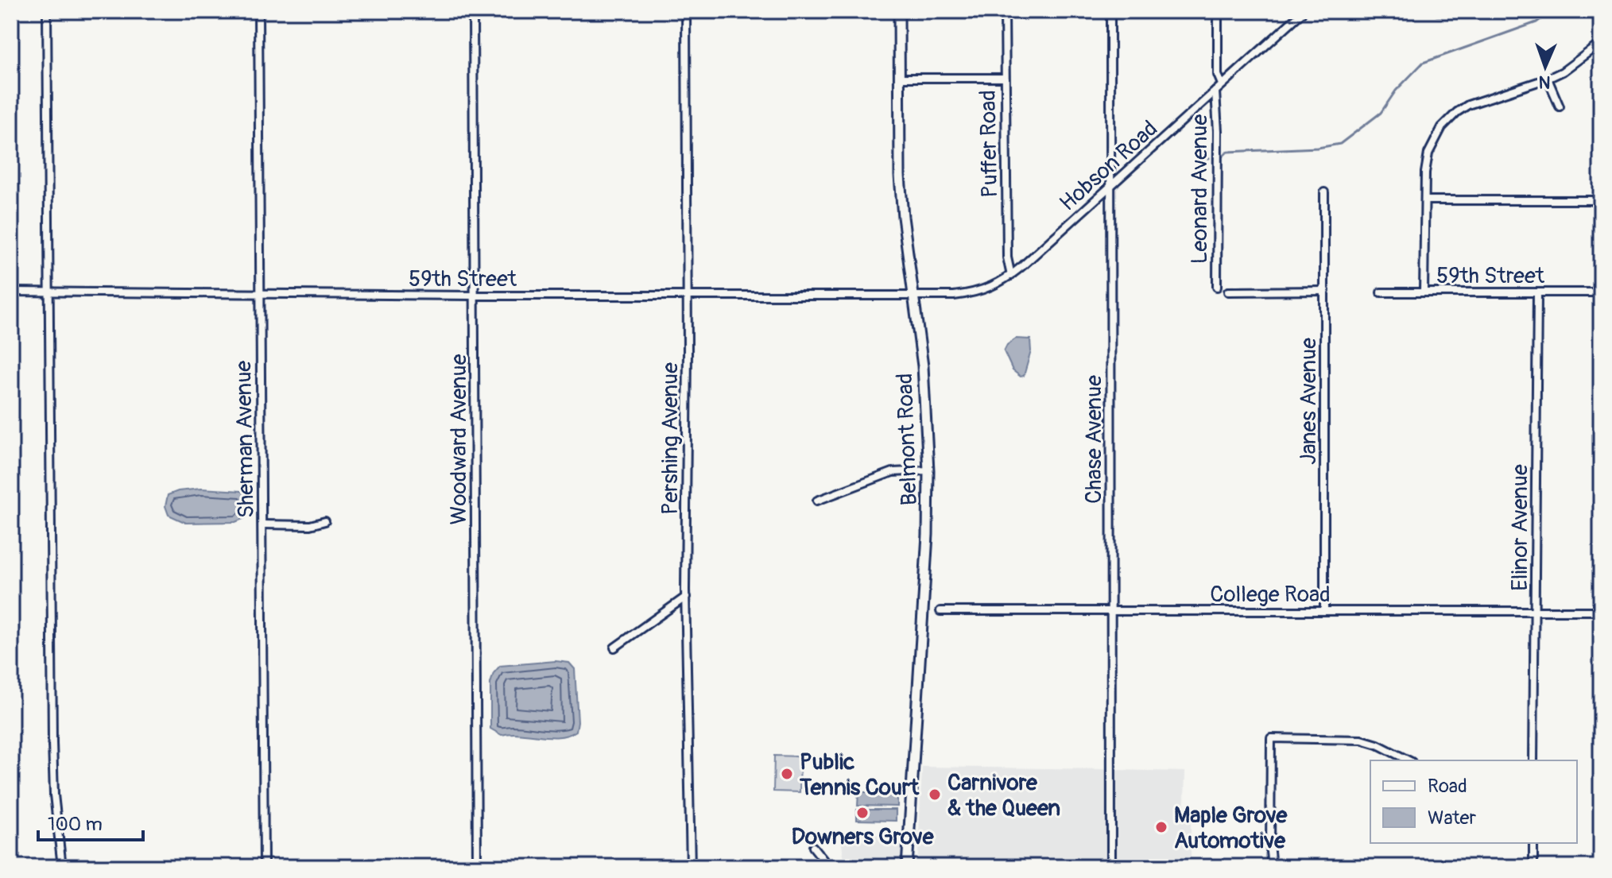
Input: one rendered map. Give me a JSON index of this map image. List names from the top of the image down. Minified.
{"streets":{"main road":["Belmont Road"],"street":["Puffer Road","Hobson Road","Leonard Avenue","59th Street","Janes Avenue","Pershing Avenue","Sherman Avenue","Woodward Avenue","Chase Avenue","Elinor Avenue","College Road"]},"crossings":[["Puffer Road","Hobson Road"],["Hobson Road","Leonard Avenue"],["Hobson Road","59th Street"],["Hobson Road","Belmont Road"],["Hobson Road","Chase Avenue"],["59th Street","Pershing Avenue"],["59th Street","Sherman Avenue"],["59th Street","Woodward Avenue"],["59th Street","Belmont Road"],["59th Street","Elinor Avenue"],["Janes Avenue","College Road"],["Chase Avenue","College Road"],["Elinor Avenue","College Road"]],"places":["Public Tennis Court","Carnivore & the Queen","Downers Grove","Maple Grove Automotive"],"legend":["Road","Water"],"scale_bar":"100 m","north":"bottom"}
